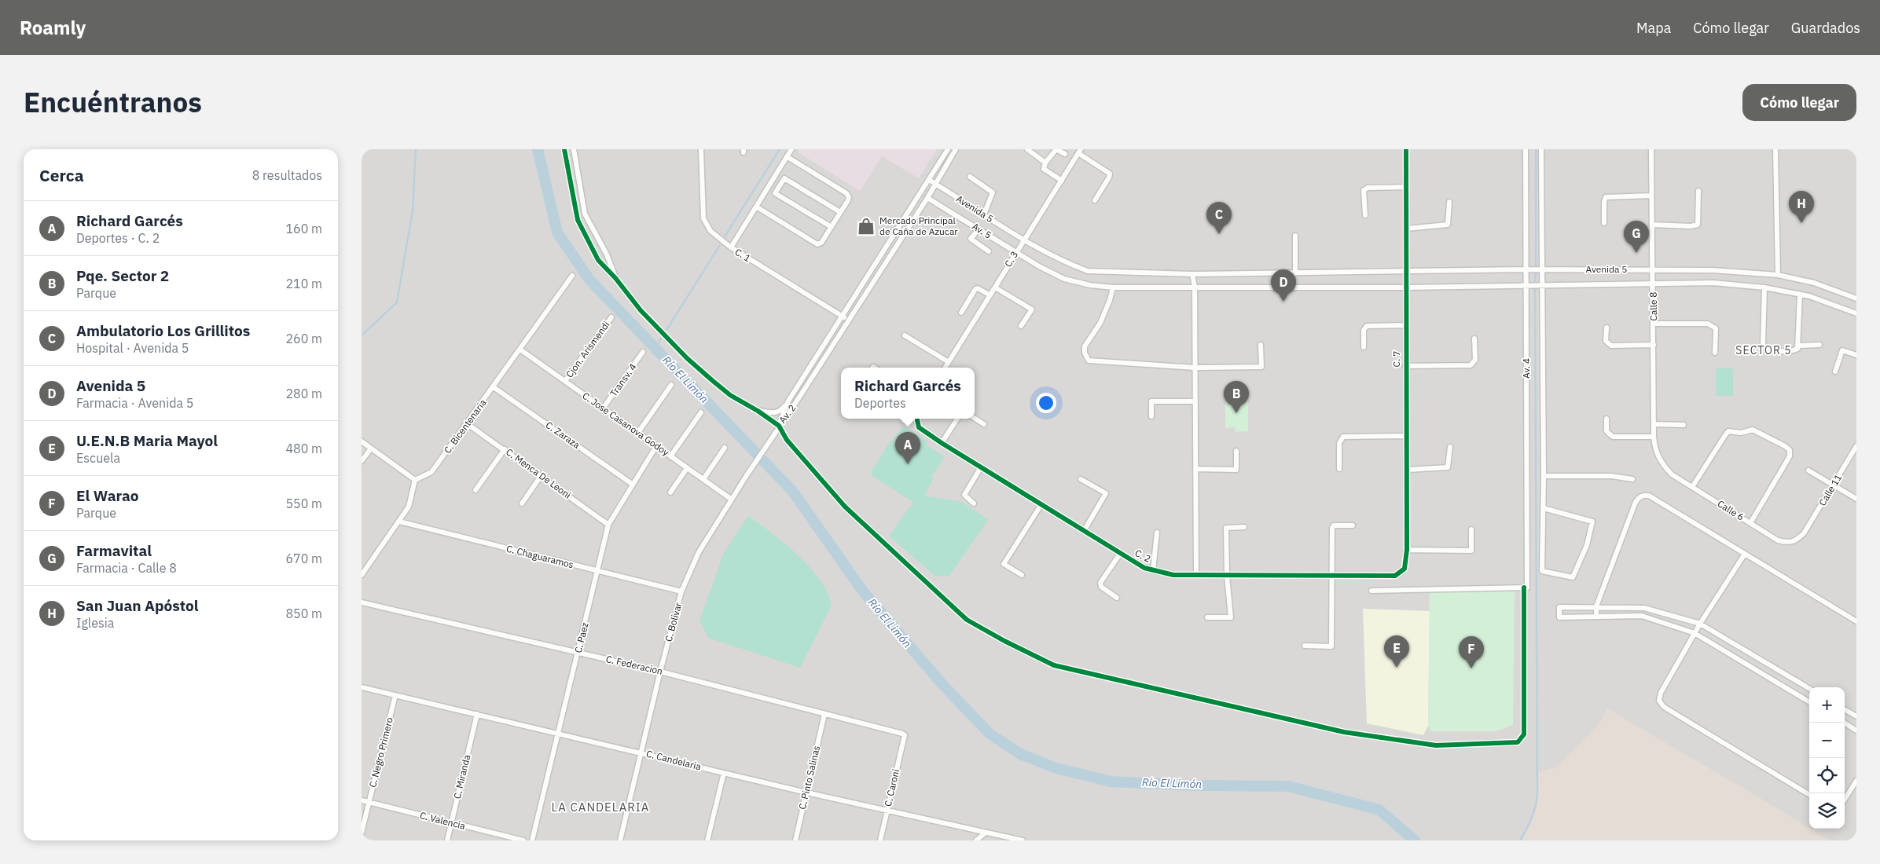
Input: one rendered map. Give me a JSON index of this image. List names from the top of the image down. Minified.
{"streets":{"street":["Avenida 5","Av. 5","C. 1","C. 3","Calle 8","Cjon. Arismendi","C. 7","Av. 4","Transv. 4","Av. 2","C. Jose Casanova Godoy","C. Bicentenaria","C. Zaraza","C. Menca De Leoni","Calle 11","Calle 6","C. 2","C. Chaguaramos","C. Bolivar","C. Paez","C. Federacion","C. Negro Primero","C. Candelaria","C. Miranda","C. Pinto Salinas","C. Caroni","C. Valencia"]},"crossings":[["Avenida 5","Av. 5"],["Avenida 5","C. 3"],["Avenida 5","Calle 8"],["Avenida 5","C. 7"],["Avenida 5","Av. 4"],["Avenida 5","Av. 2"],["Av. 5","C. 3"],["Av. 5","Av. 2"],["C. 1","Av. 2"],["Calle 8","Calle 6"],["Cjon. Arismendi","C. Jose Casanova Godoy"],["C. 7","C. 2"],["Av. 4","Av. 2"],["Av. 4","C. Bolivar"],["Transv. 4","C. Jose Casanova Godoy"],["Av. 2","C. Bolivar"],["C. Jose Casanova Godoy","C. Bicentenaria"],["C. Jose Casanova Godoy","C. Bolivar"],["C. Jose Casanova Godoy","C. Paez"],["C. Bicentenaria","C. Zaraza"],["C. Bicentenaria","C. Menca De Leoni"],["C. Zaraza","C. Paez"],["C. Menca De Leoni","C. Paez"],["Calle 11","Calle 6"],["C. Chaguaramos","C. Bolivar"],["C. Chaguaramos","C. Paez"],["C. Bolivar","C. Federacion"],["C. Bolivar","C. Candelaria"],["C. Paez","C. Federacion"],["C. Paez","C. Candelaria"],["C. Federacion","C. Pinto Salinas"],["C. Federacion","C. Caroni"],["C. Negro Primero","C. Candelaria"],["C. Negro Primero","C. Valencia"],["C. Candelaria","C. Miranda"],["C. Candelaria","C. Pinto Salinas"],["C. Candelaria","C. Caroni"],["C. Miranda","C. Valencia"]],"districts":["SECTOR 5","LA CANDELARIA"],"water":["Río El Limón"],"places":{"shop":["Mercado Principal de Caña de Azucar"]},"page":{"header":"Roamly","nav":["Mapa","Cómo llegar","Guardados"],"title":"Encuéntranos","buttons":"Cómo llegar","heading":["Cerca","8 resultados"],"pins":["H","C","G","D","B","A","E","F"],"list":[{"mark":"A","name":"Richard Garcés","note":"Deportes · C. 2","value":"160 m"},{"mark":"B","name":"Pqe. Sector 2","note":"Parque","value":"210 m"},{"mark":"C","name":"Ambulatorio Los Grillitos","note":"Hospital · Avenida 5","value":"260 m"},{"mark":"D","name":"Avenida 5","note":"Farmacia · Avenida 5","value":"280 m"},{"mark":"E","name":"U.E.N.B Maria Mayol","note":"Escuela","value":"480 m"},{"mark":"F","name":"El Warao","note":"Parque","value":"550 m"},{"mark":"G","name":"Farmavital","note":"Farmacia · Calle 8","value":"670 m"},{"mark":"H","name":"San Juan Apóstol","note":"Iglesia","value":"850 m"}],"popup":["Richard Garcés","Deportes"],"map_buttons":["+","−"]}}
